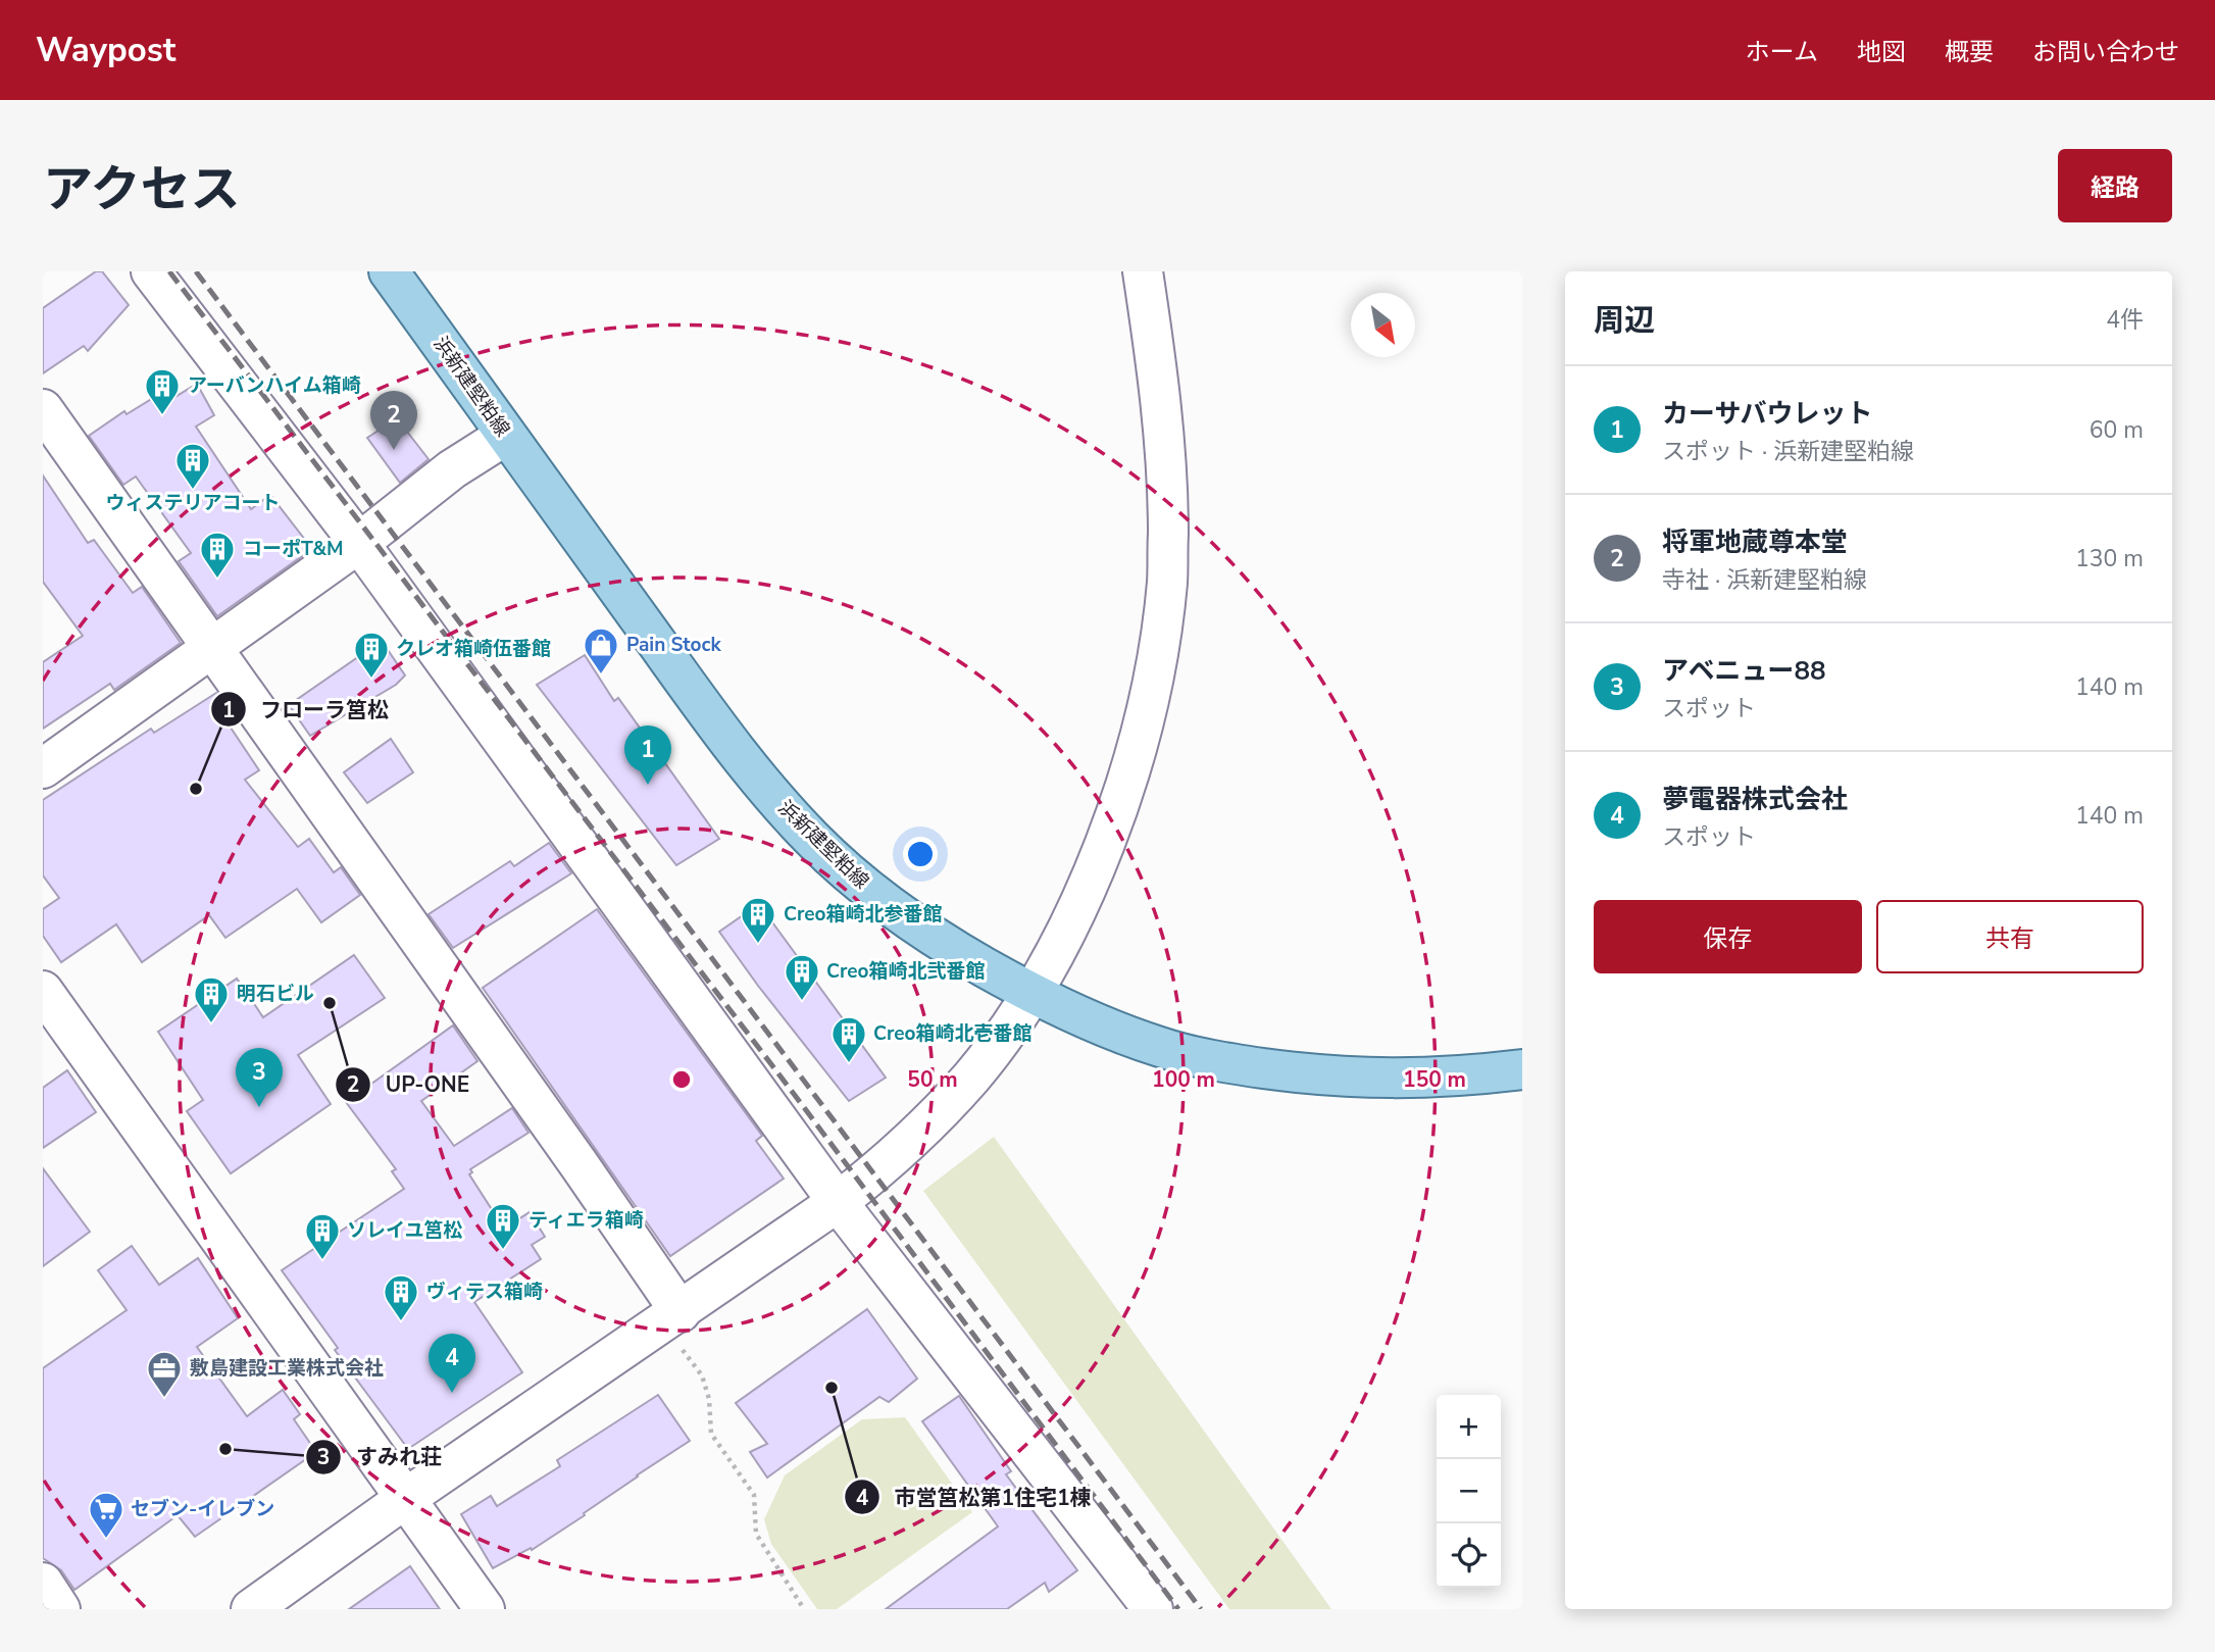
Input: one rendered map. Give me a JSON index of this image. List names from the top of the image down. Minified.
{"streets":{"main road":["浜新建堅粕線"]},"places":{"building":["アーバンハイム箱崎","ウィステリアコート","コーポT&M","クレオ箱崎伍番館","Creo箱崎北参番館","Creo箱崎北弐番館","明石ビル","Creo箱崎北壱番館","ティエラ箱崎","ソレイユ筥松","ヴィテス箱崎"],"shop":["Pain Stock"],"other":["フローラ筥松","UP-ONE","市営筥松第1住宅1棟","すみれ荘"],"office":["敷島建設工業株式会社"],"supermarket":["セブン-イレブン"]},"north":"bottom right","page":{"header":"Waypost","nav":["ホーム","地図","概要","お問い合わせ"],"title":"アクセス","buttons":["経路",["保存","共有"]],"heading":["周辺","4件"],"list":[{"mark":"1","name":"カーサバウレット","note":"スポット · 浜新建堅粕線","value":"60 m"},{"mark":"2","name":"将軍地蔵尊本堂","note":"寺社 · 浜新建堅粕線","value":"130 m"},{"mark":"3","name":"アベニュー88","note":"スポット","value":"140 m"},{"mark":"4","name":"夢電器株式会社","note":"スポット","value":"140 m"}],"pins":["2","1","3","4"],"map_buttons":["+","−"]},"rings":["50 m","100 m","150 m"]}
